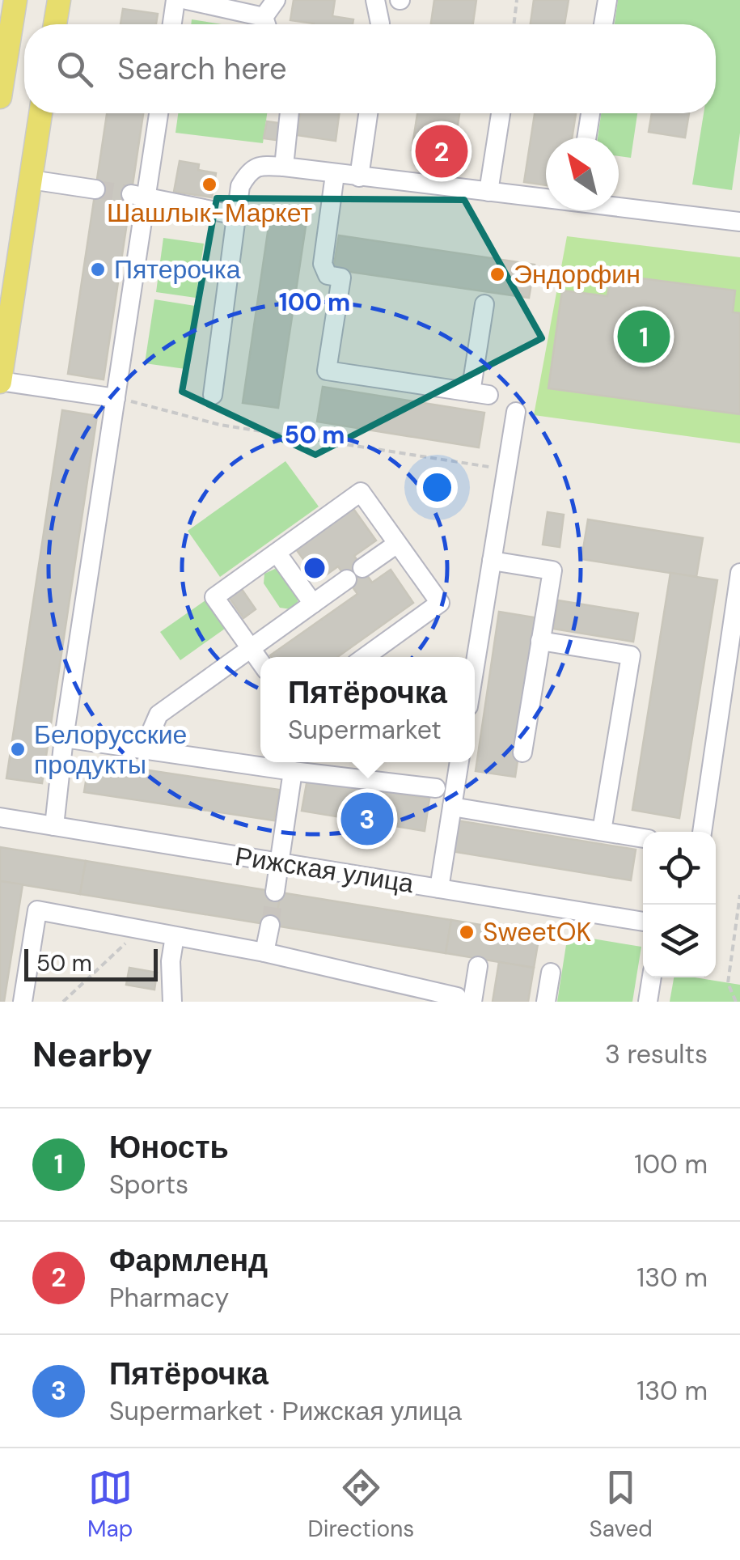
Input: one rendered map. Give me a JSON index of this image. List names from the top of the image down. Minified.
{"streets":{"street":["Рижская улица"]},"places":["Шашлык-Маркет","Пятерочка","Эндорфин","Белорусские продукты","SweetOK"],"scale_bar":"50 m","north":"top left","page":{"search":"Search here","pins":["2","1","3"],"popup":["Пятёрочка","Supermarket"],"scale":"50 m","heading":["Nearby","3 results"],"list":[{"mark":"1","name":"Юность","note":"Sports","value":"100 m"},{"mark":"2","name":"Фармленд","note":"Pharmacy","value":"130 m"},{"mark":"3","name":"Пятёрочка","note":"Supermarket · Рижская улица","value":"130 m"}],"nav":["Map","Directions","Saved"]},"rings":["100 m","50 m"]}
